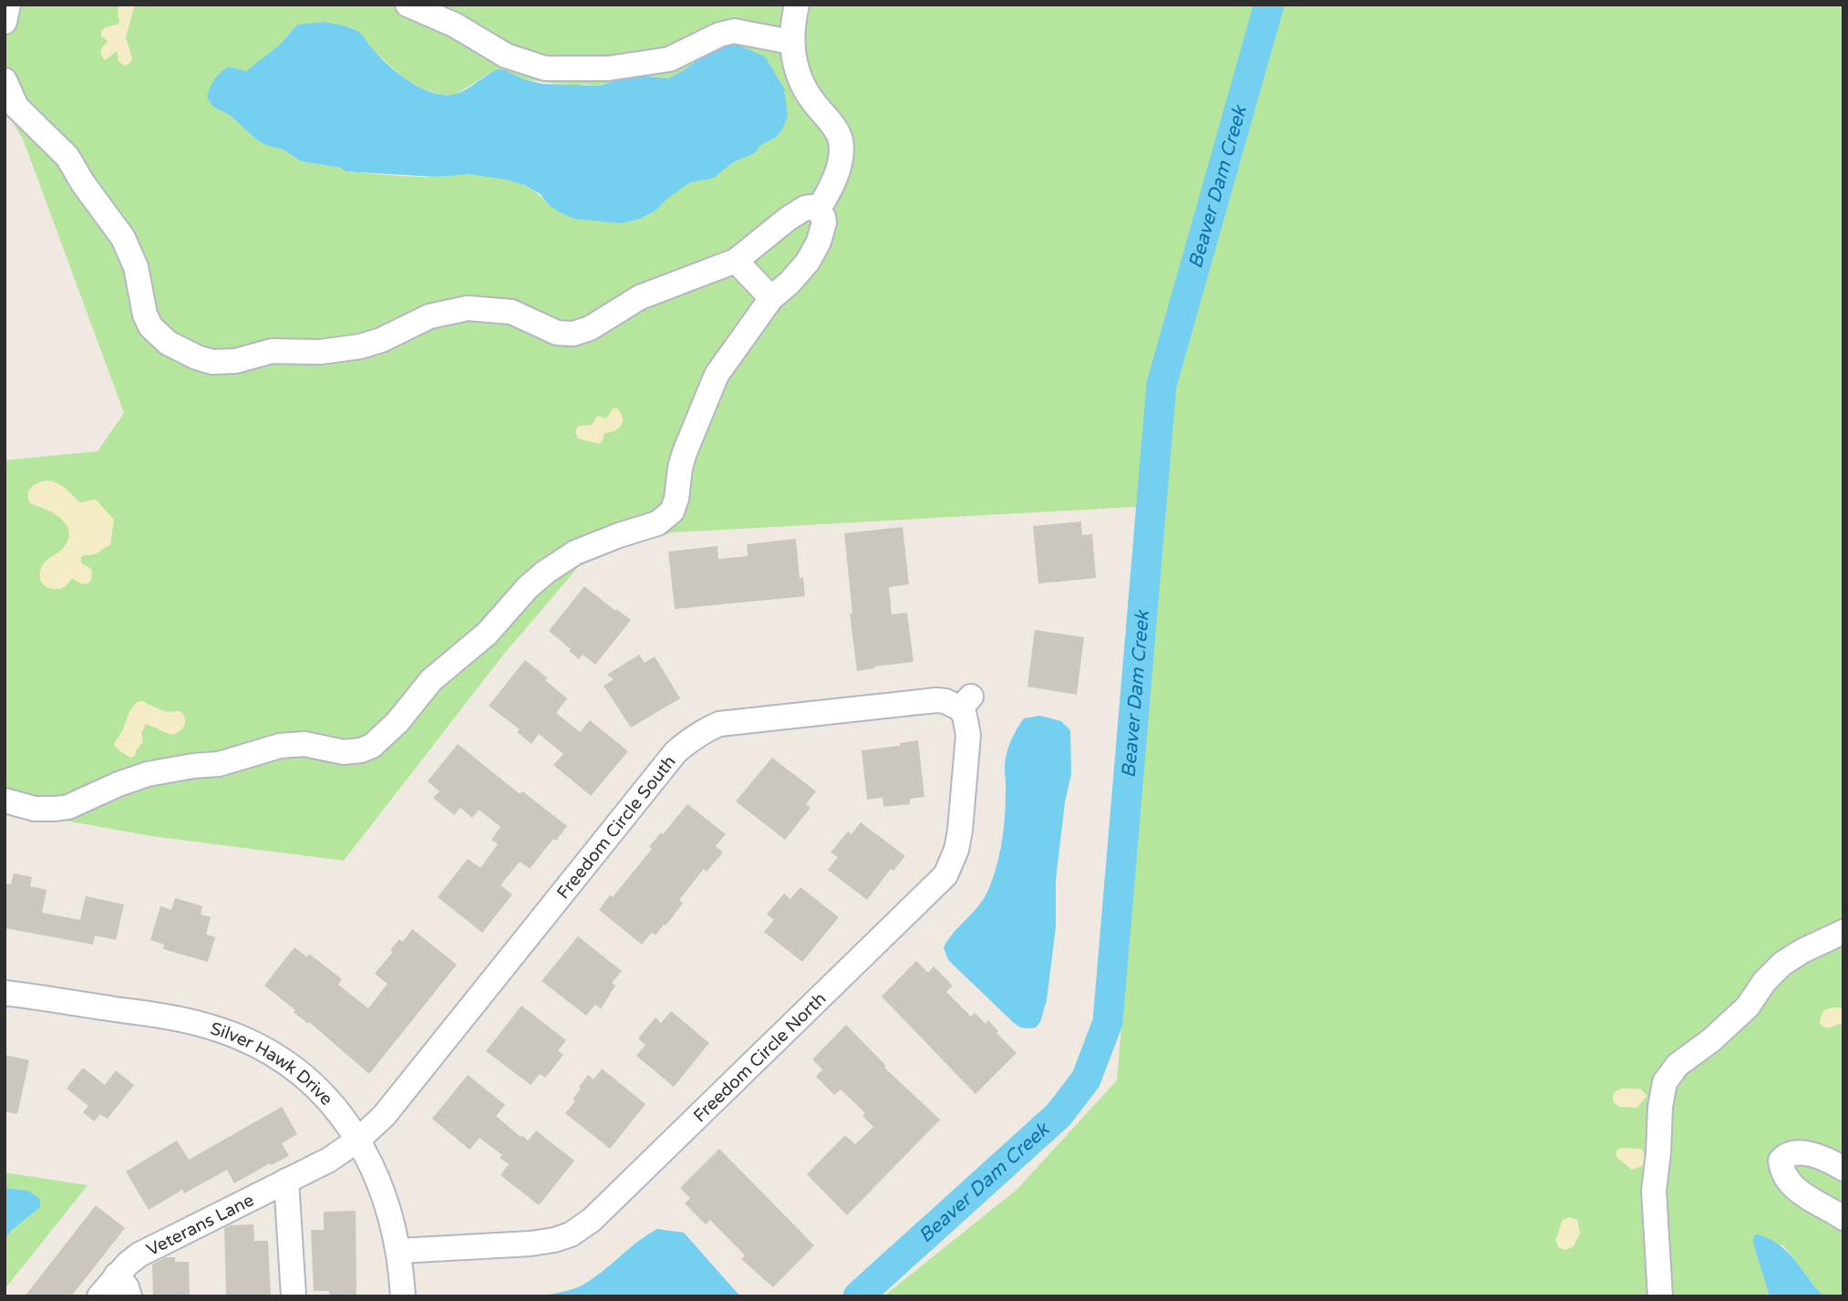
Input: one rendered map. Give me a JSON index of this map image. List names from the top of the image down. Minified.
{"streets":{"street":["Freedom Circle South","Freedom Circle North","Silver Hawk Drive","Veterans Lane"]},"crossings":[["Freedom Circle South","Freedom Circle North"],["Freedom Circle South","Silver Hawk Drive"],["Freedom Circle South","Veterans Lane"],["Freedom Circle North","Silver Hawk Drive"],["Silver Hawk Drive","Veterans Lane"]],"water":["Beaver Dam Creek"]}
